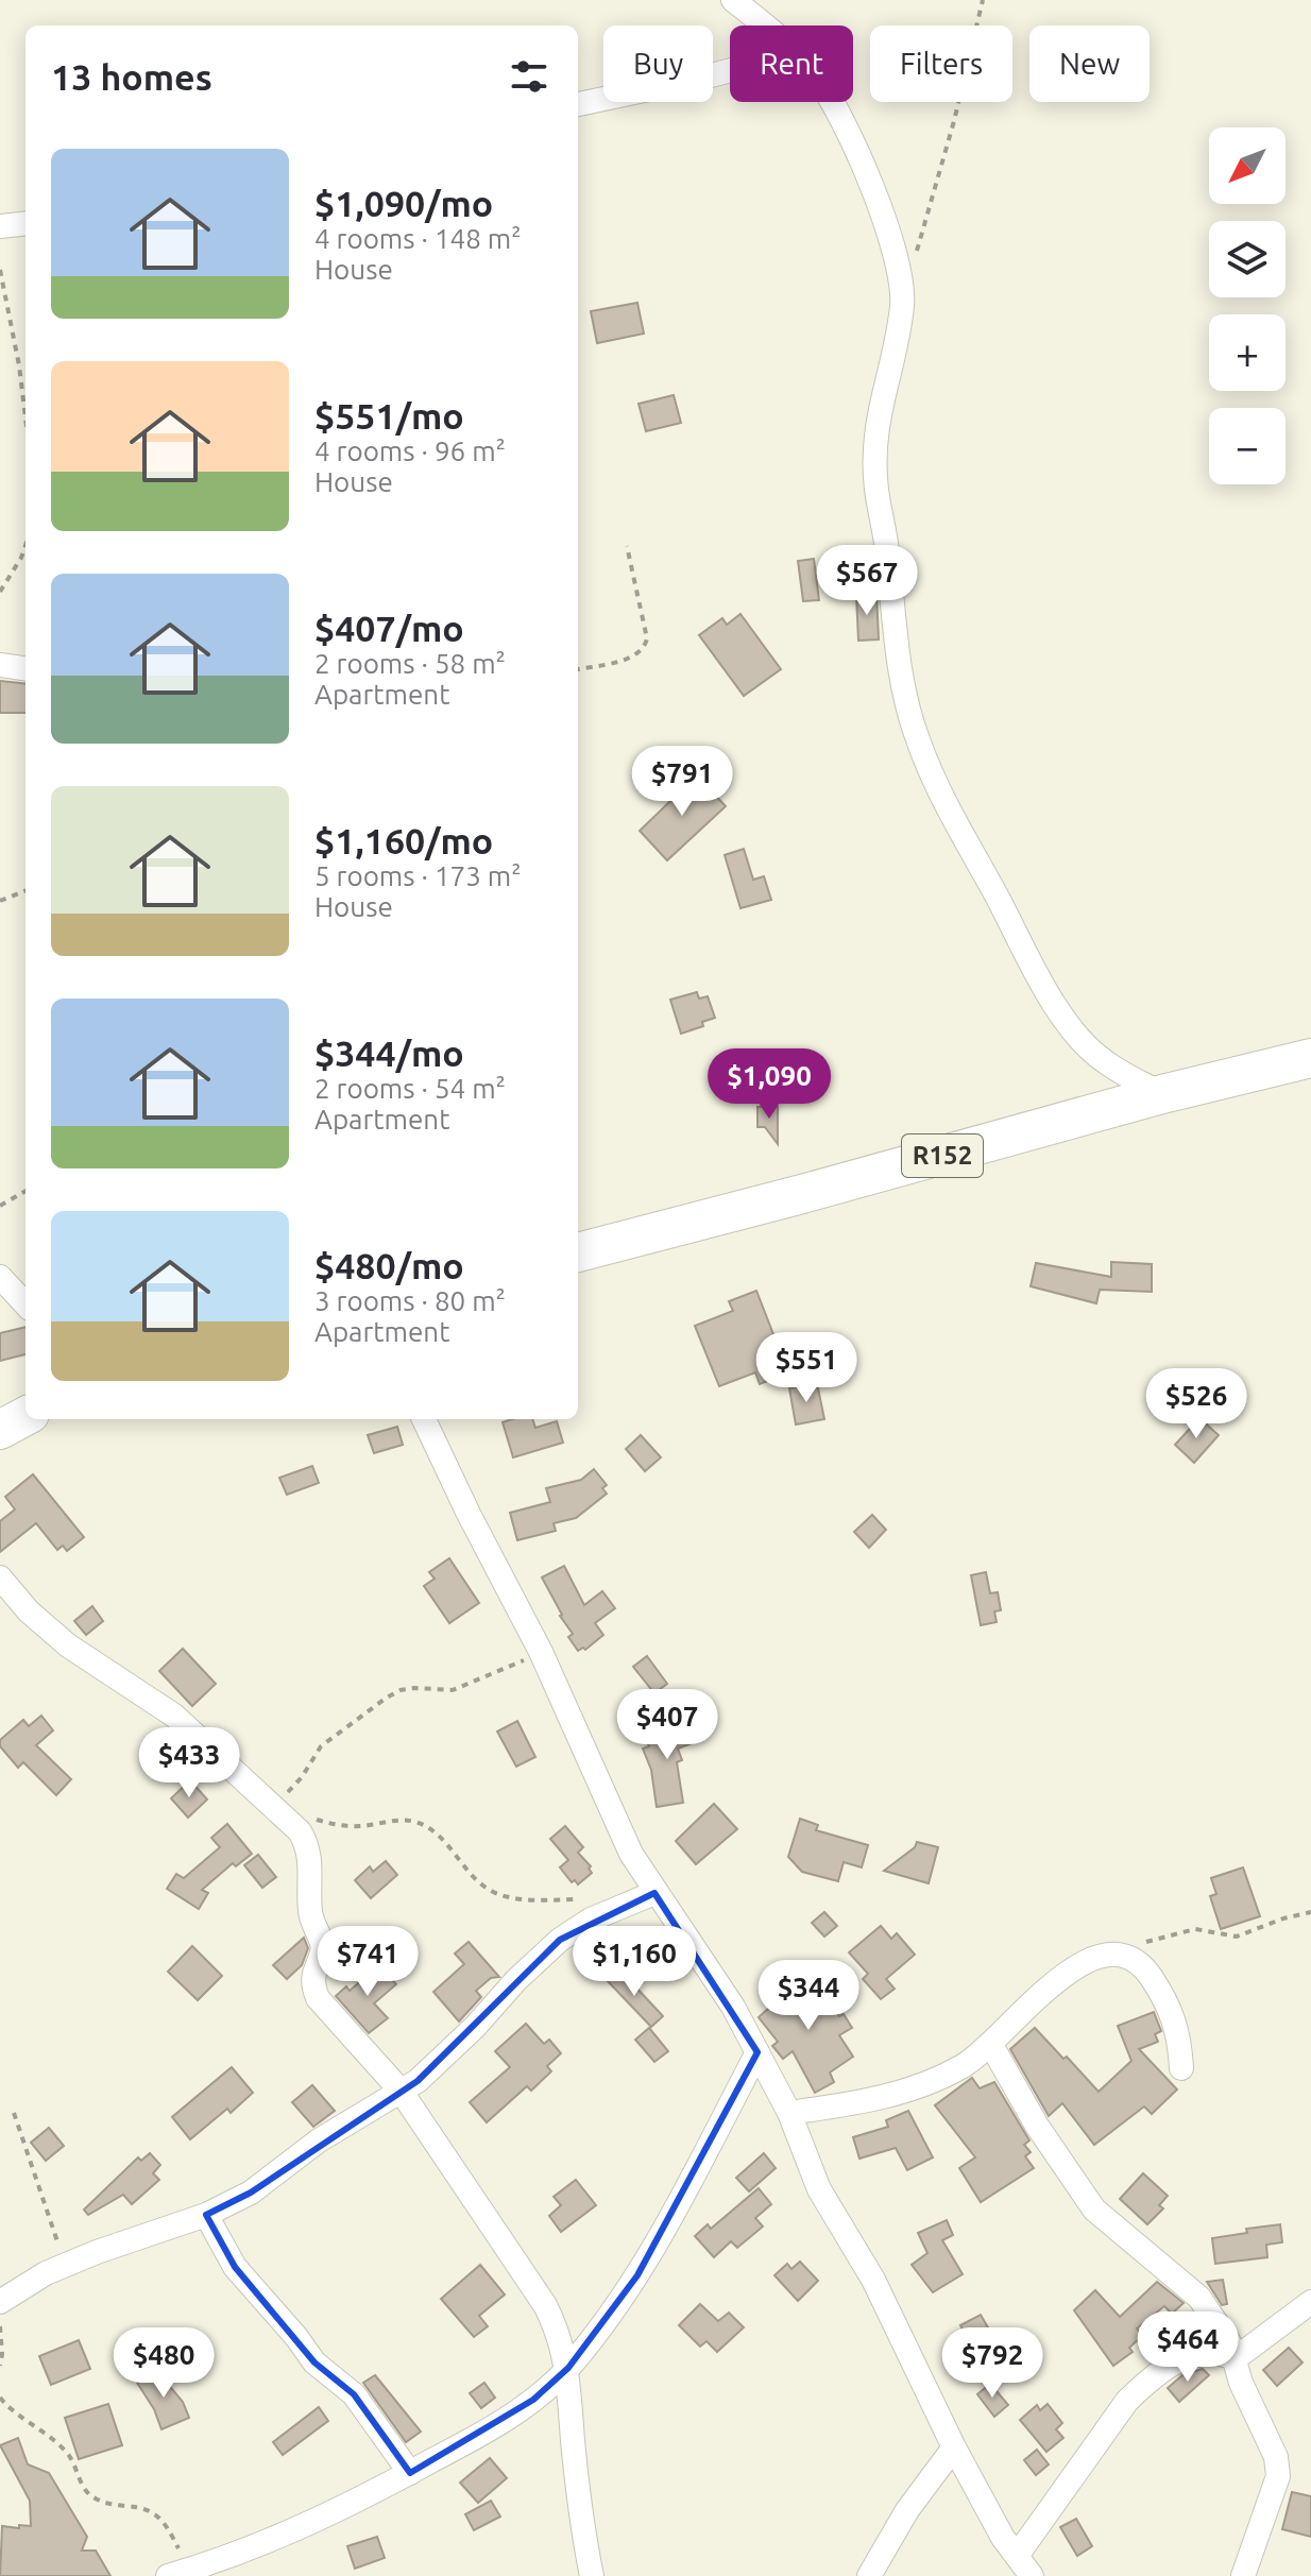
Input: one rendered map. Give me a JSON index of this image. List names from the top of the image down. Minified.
{"streets":{"main road":["R152"]},"north":"bottom left","page":{"chip":["Buy","Rent","Filters","New"],"heading":"13 homes","map_buttons":["+","−"],"list":[{"name":"$1,090/mo","note":"4 rooms · 148 m² · House"},{"name":"$551/mo","note":"4 rooms · 96 m² · House"},{"name":"$407/mo","note":"2 rooms · 58 m² · Apartment"},{"name":"$1,160/mo","note":"5 rooms · 173 m² · House"},{"name":"$344/mo","note":"2 rooms · 54 m² · Apartment"},{"name":"$480/mo","note":"3 rooms · 80 m² · Apartment"}],"price":["$567","$791","$1,090","$551","$526","$407","$433","$741","$1,160","$344","$464","$480","$792"]}}
